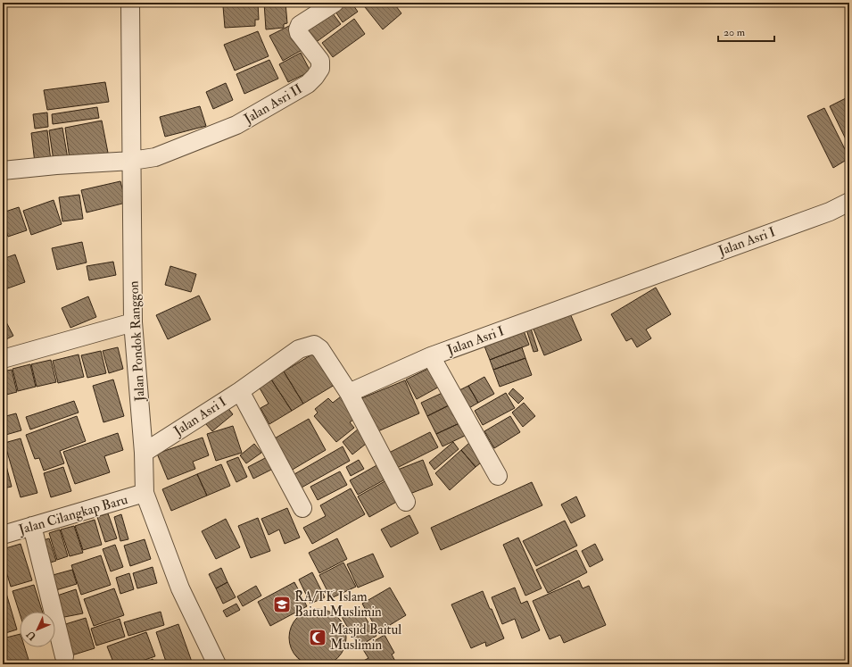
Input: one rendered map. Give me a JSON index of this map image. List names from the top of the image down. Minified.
{"streets":{"street":["Jalan Asri II","Jalan Asri I","Jalan Pondok Ranggon","Jalan Cilangkap Baru"]},"crossings":[["Jalan Asri II","Jalan Pondok Ranggon"],["Jalan Asri I","Jalan Pondok Ranggon"],["Jalan Pondok Ranggon","Jalan Cilangkap Baru"]],"places":{"school or university":["RA/TK Islam Baitul Muslimin"],"mosque":["Masjid Baitul Muslimin"]},"scale_bar":"20 m","north":"bottom left"}
